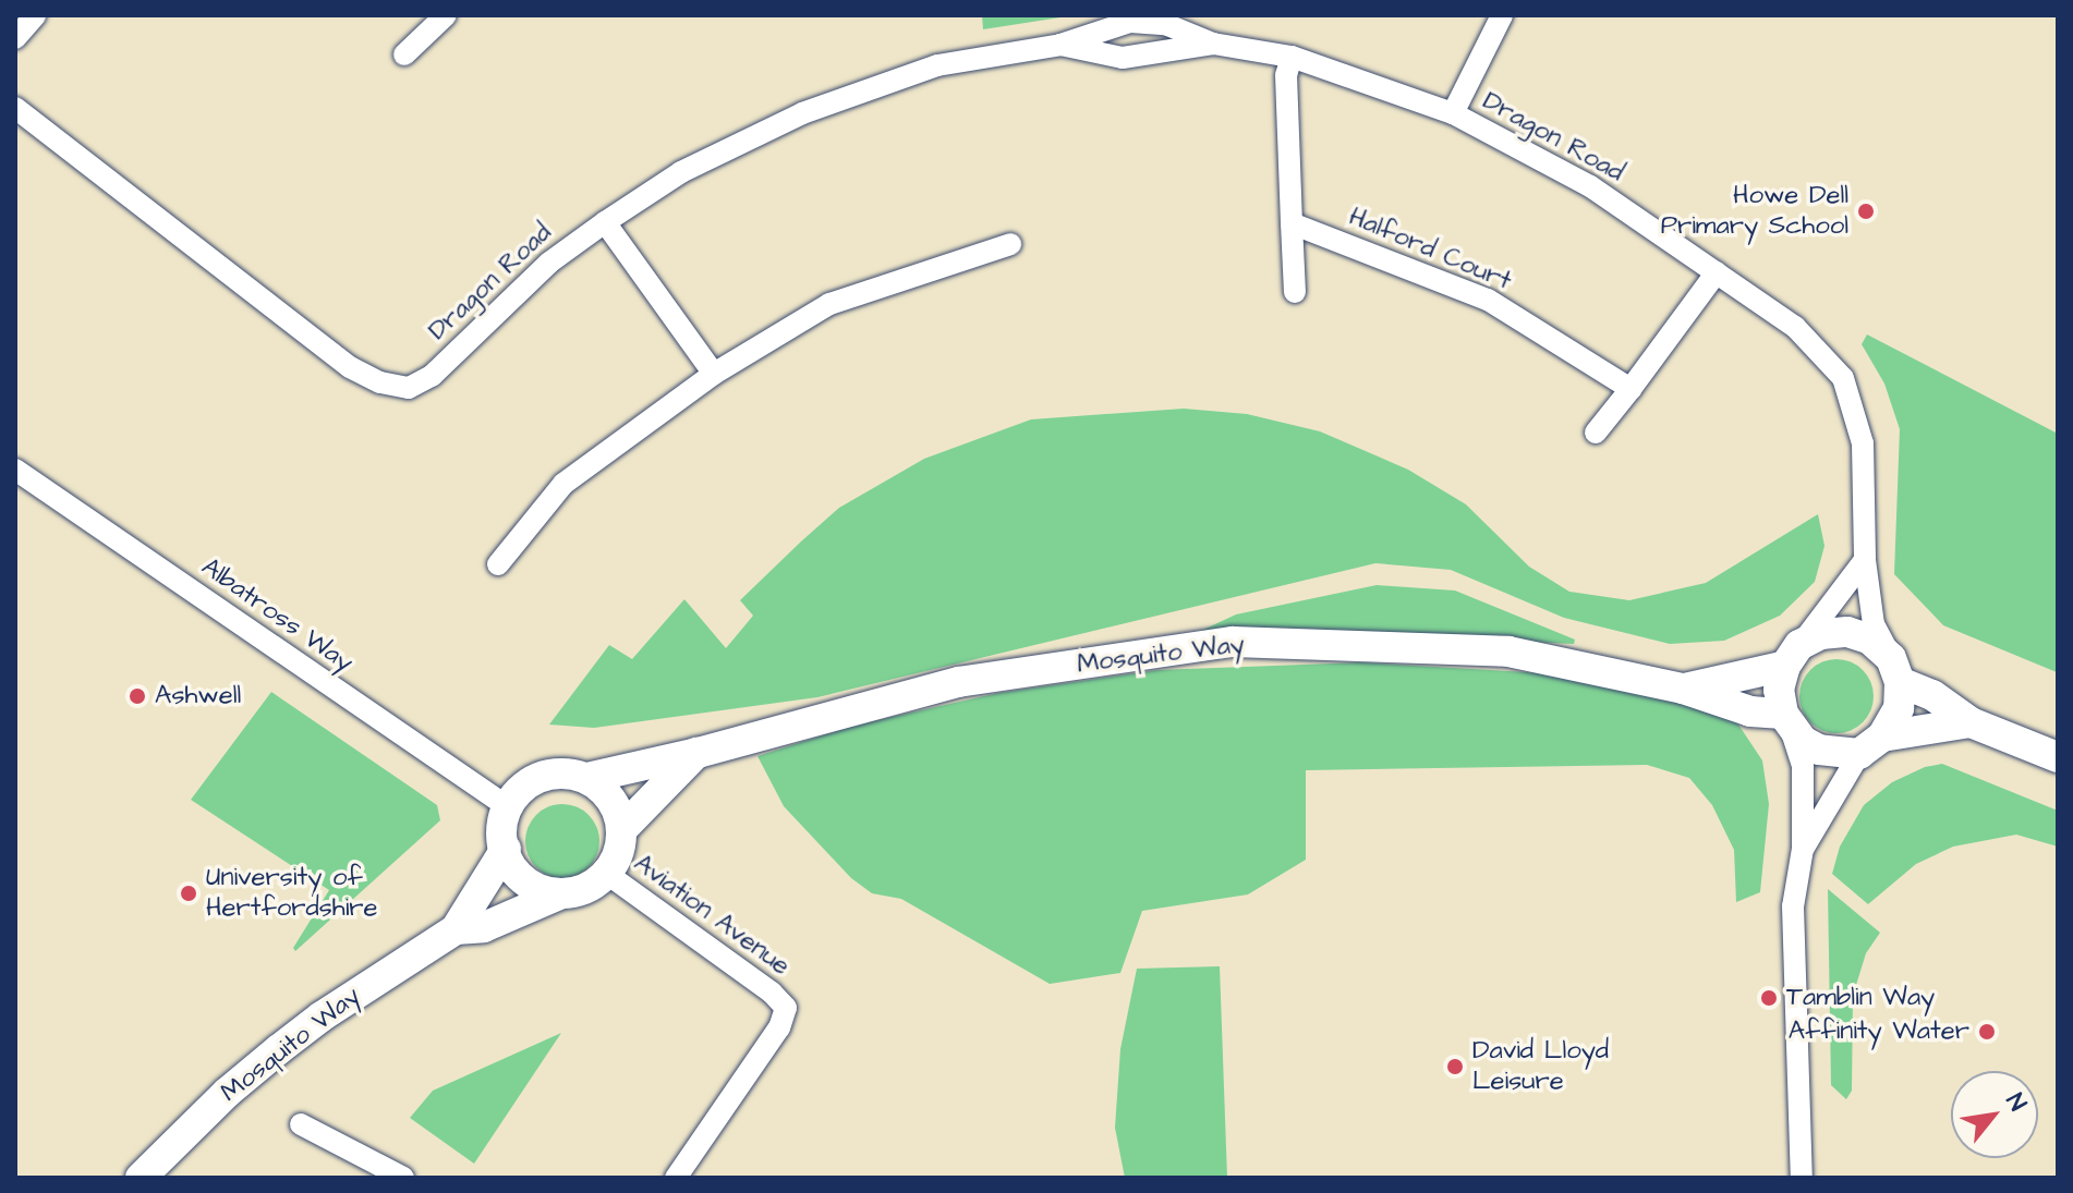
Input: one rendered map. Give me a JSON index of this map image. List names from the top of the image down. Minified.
{"streets":{"street":["Dragon Road","Halford Court","Albatross Way","Mosquito Way","Aviation Avenue"]},"crossings":[["Dragon Road","Mosquito Way"],["Albatross Way","Mosquito Way"],["Albatross Way","Aviation Avenue"],["Mosquito Way","Aviation Avenue"]],"places":["Howe Dell Primary School","Ashwell","University of Hertfordshire","Tamblin Way","Affinity Water","David Lloyd Leisure"],"north":"top right"}
